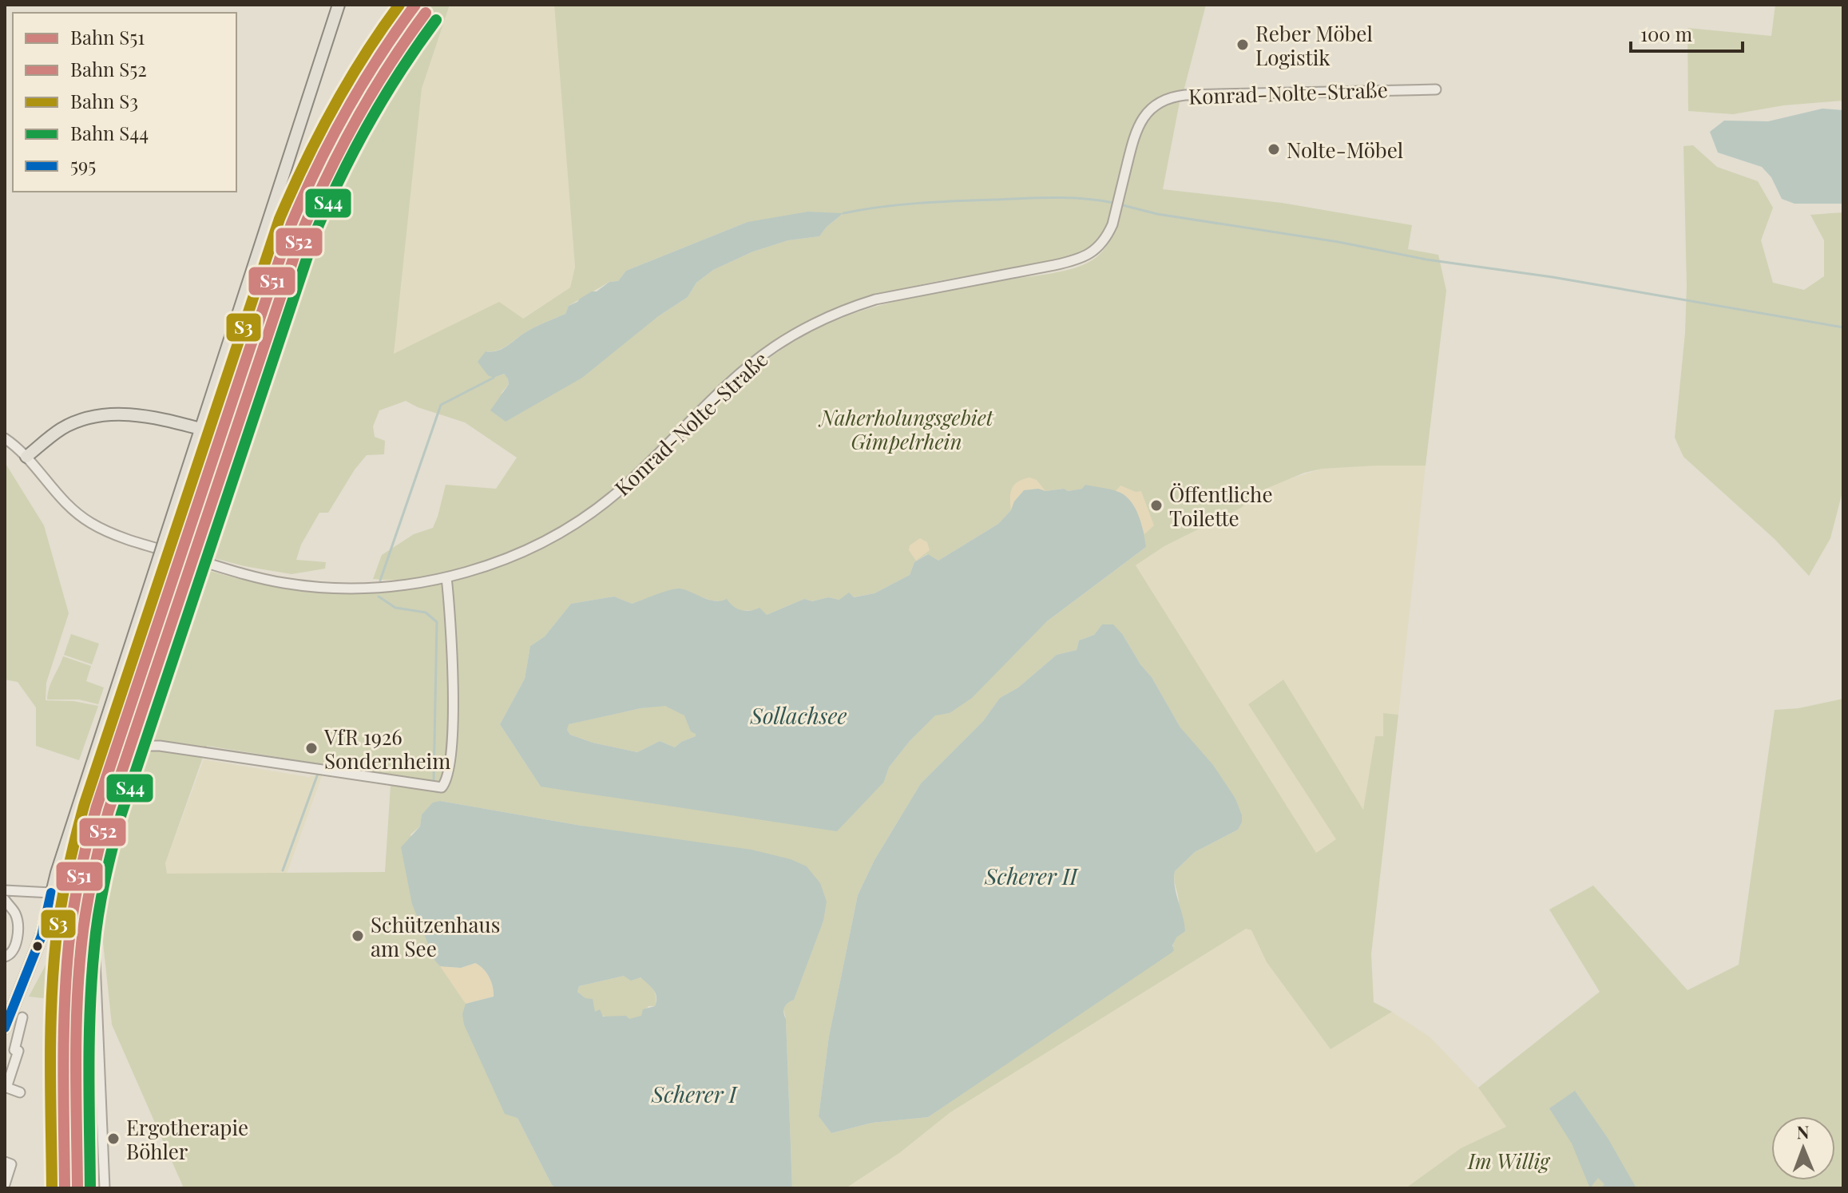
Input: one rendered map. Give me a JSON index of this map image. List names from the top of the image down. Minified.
{"streets":{"street":["Konrad-Nolte-Straße"]},"water":["Sollachsee","Scherer II","Scherer I"],"parks":["Naherholungsgebiet Gimpelrhein","Im Willig"],"places":["Reber Möbel Logistik","Nolte-Möbel","Öffentliche Toilette","VfR 1926 Sondernheim","Schützenhaus am See","Ergotherapie Böhler"],"lines":["rail line S51","rail line S3","rail line S52","rail line S44","transit line 595"],"legend":["Bahn S51","Bahn S52","Bahn S3","Bahn S44","595"],"scale_bar":"100 m","north":"top"}
